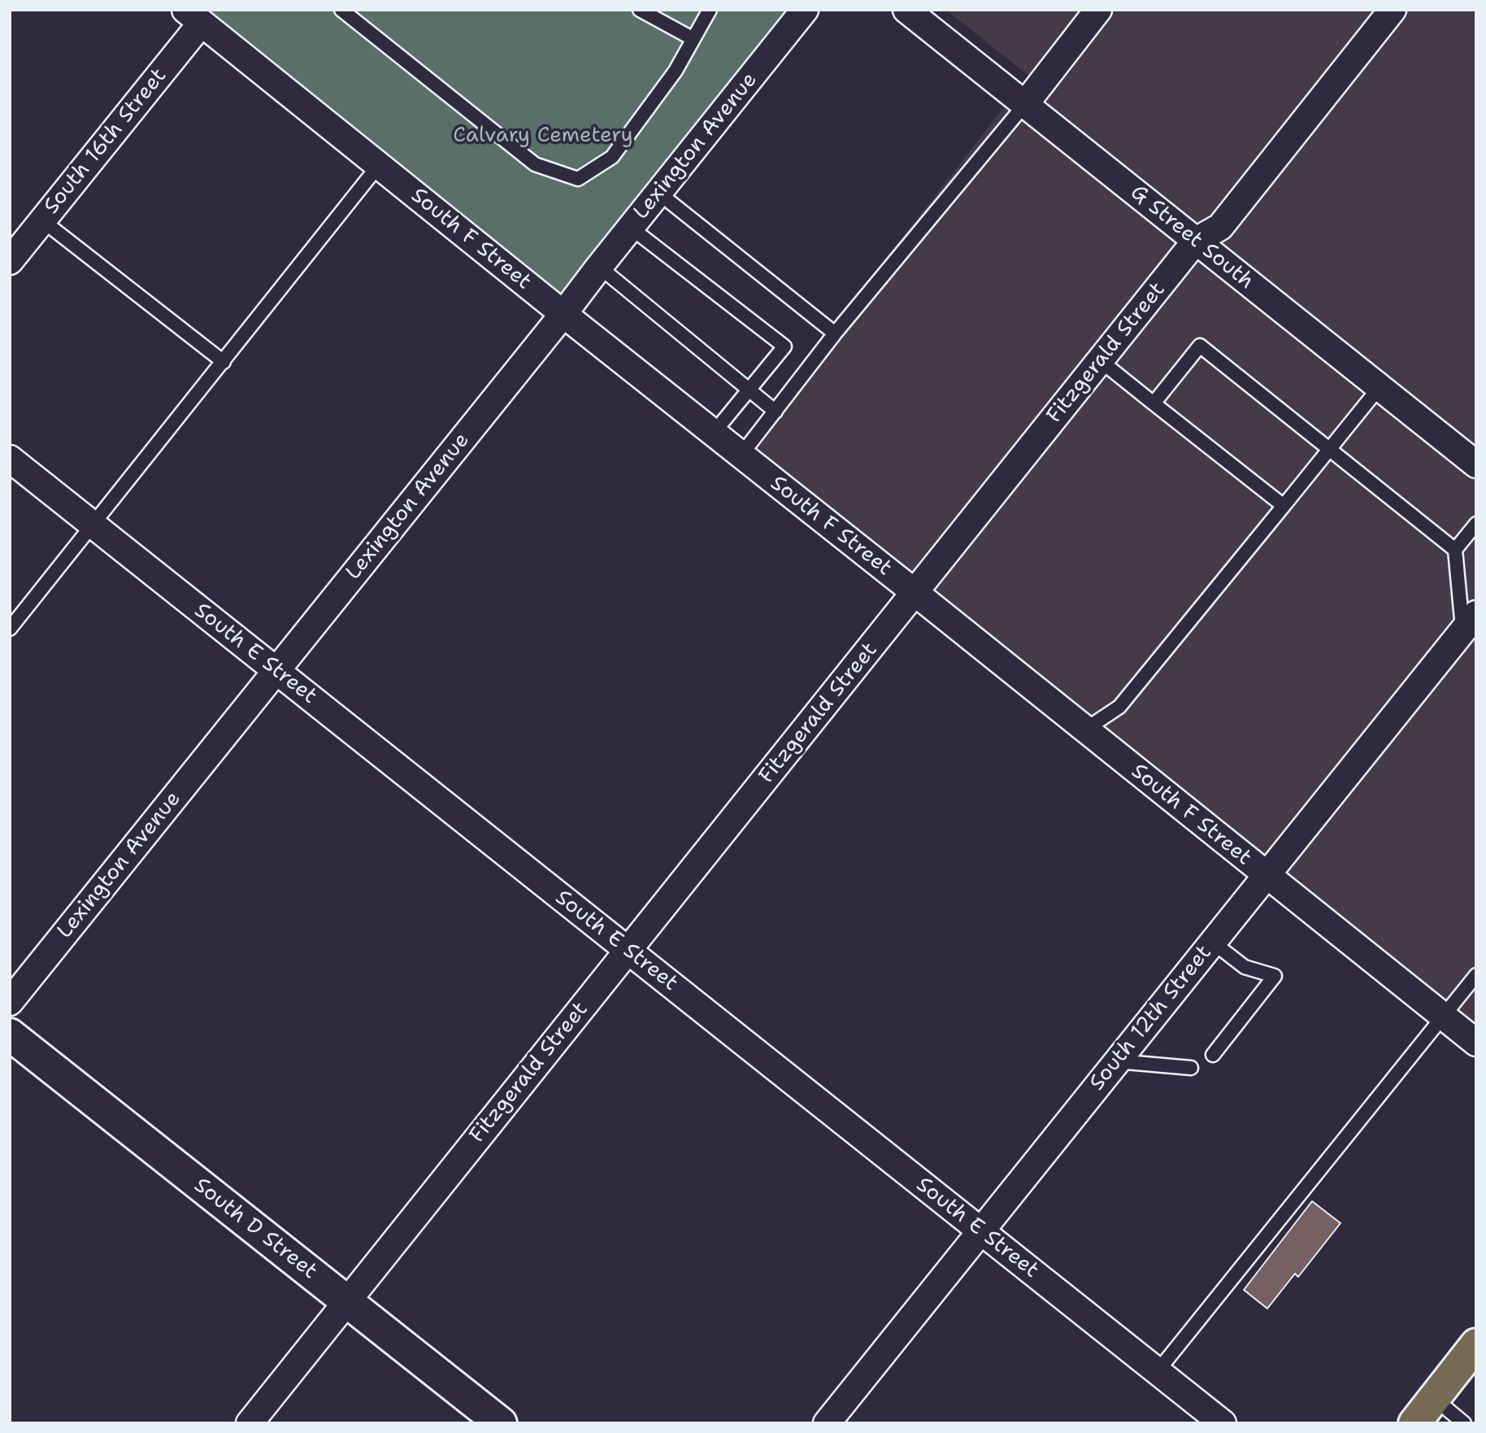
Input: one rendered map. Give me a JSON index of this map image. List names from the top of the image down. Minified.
{"streets":{"street":["South 16th Street","Lexington Avenue","G Street South","South F Street","Fitzgerald Street","South E Street","South 12th Street","South D Street"]},"crossings":[["South 16th Street","South F Street"],["Lexington Avenue","South F Street"],["Lexington Avenue","South E Street"],["G Street South","Fitzgerald Street"],["South F Street","Fitzgerald Street"],["South F Street","South 12th Street"],["Fitzgerald Street","South E Street"],["Fitzgerald Street","South D Street"],["South E Street","South 12th Street"]],"parks":["Calvary Cemetery"]}
